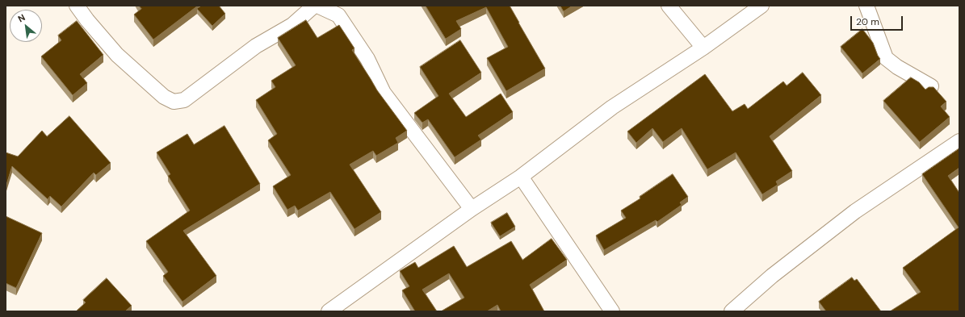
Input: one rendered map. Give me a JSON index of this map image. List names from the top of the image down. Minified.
{"scale_bar":"20 m","north":"top left"}
